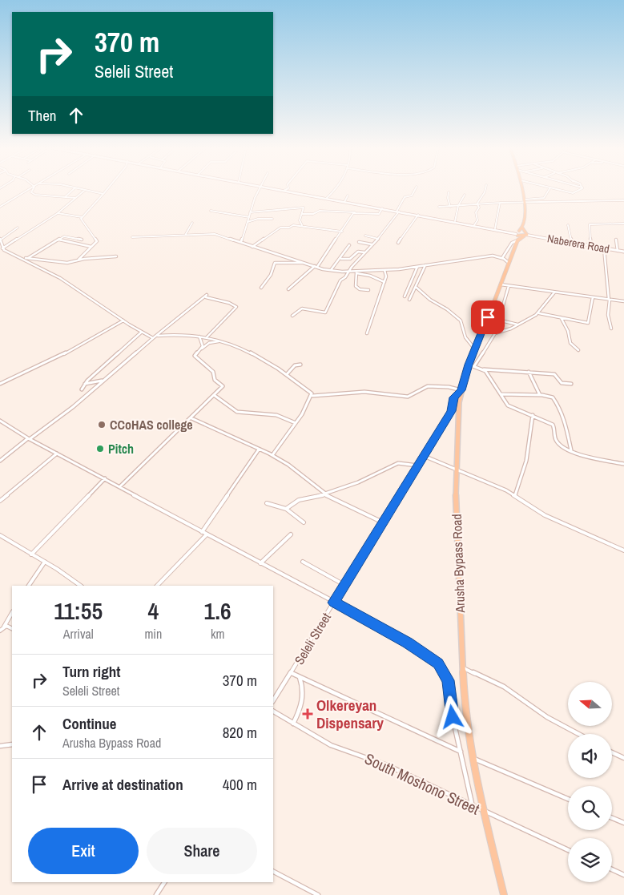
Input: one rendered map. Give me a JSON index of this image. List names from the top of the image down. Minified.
{"streets":{"main road":["Arusha Bypass Road"],"street":["Naberera Road","Seleli Street","South Moshono Street"]},"crossings":[["Naberera Road","Arusha Bypass Road"],["Arusha Bypass Road","Seleli Street"],["Arusha Bypass Road","South Moshono Street"]],"places":{"other":["CCoHAS college","Pitch"],"health":["Olkereyan Dispensary"]},"north":"left","page":{"turn":["370 m","Seleli Street"],"then":"Then","eta":["11:55","Arrival","4","min","1.6","km"],"list":[{"name":"Turn right","note":"Seleli Street","value":"370 m"},{"name":"Continue","note":"Arusha Bypass Road","value":"820 m"},{"name":"Arrive at destination","value":"400 m"}],"buttons":["Exit","Share"]}}
